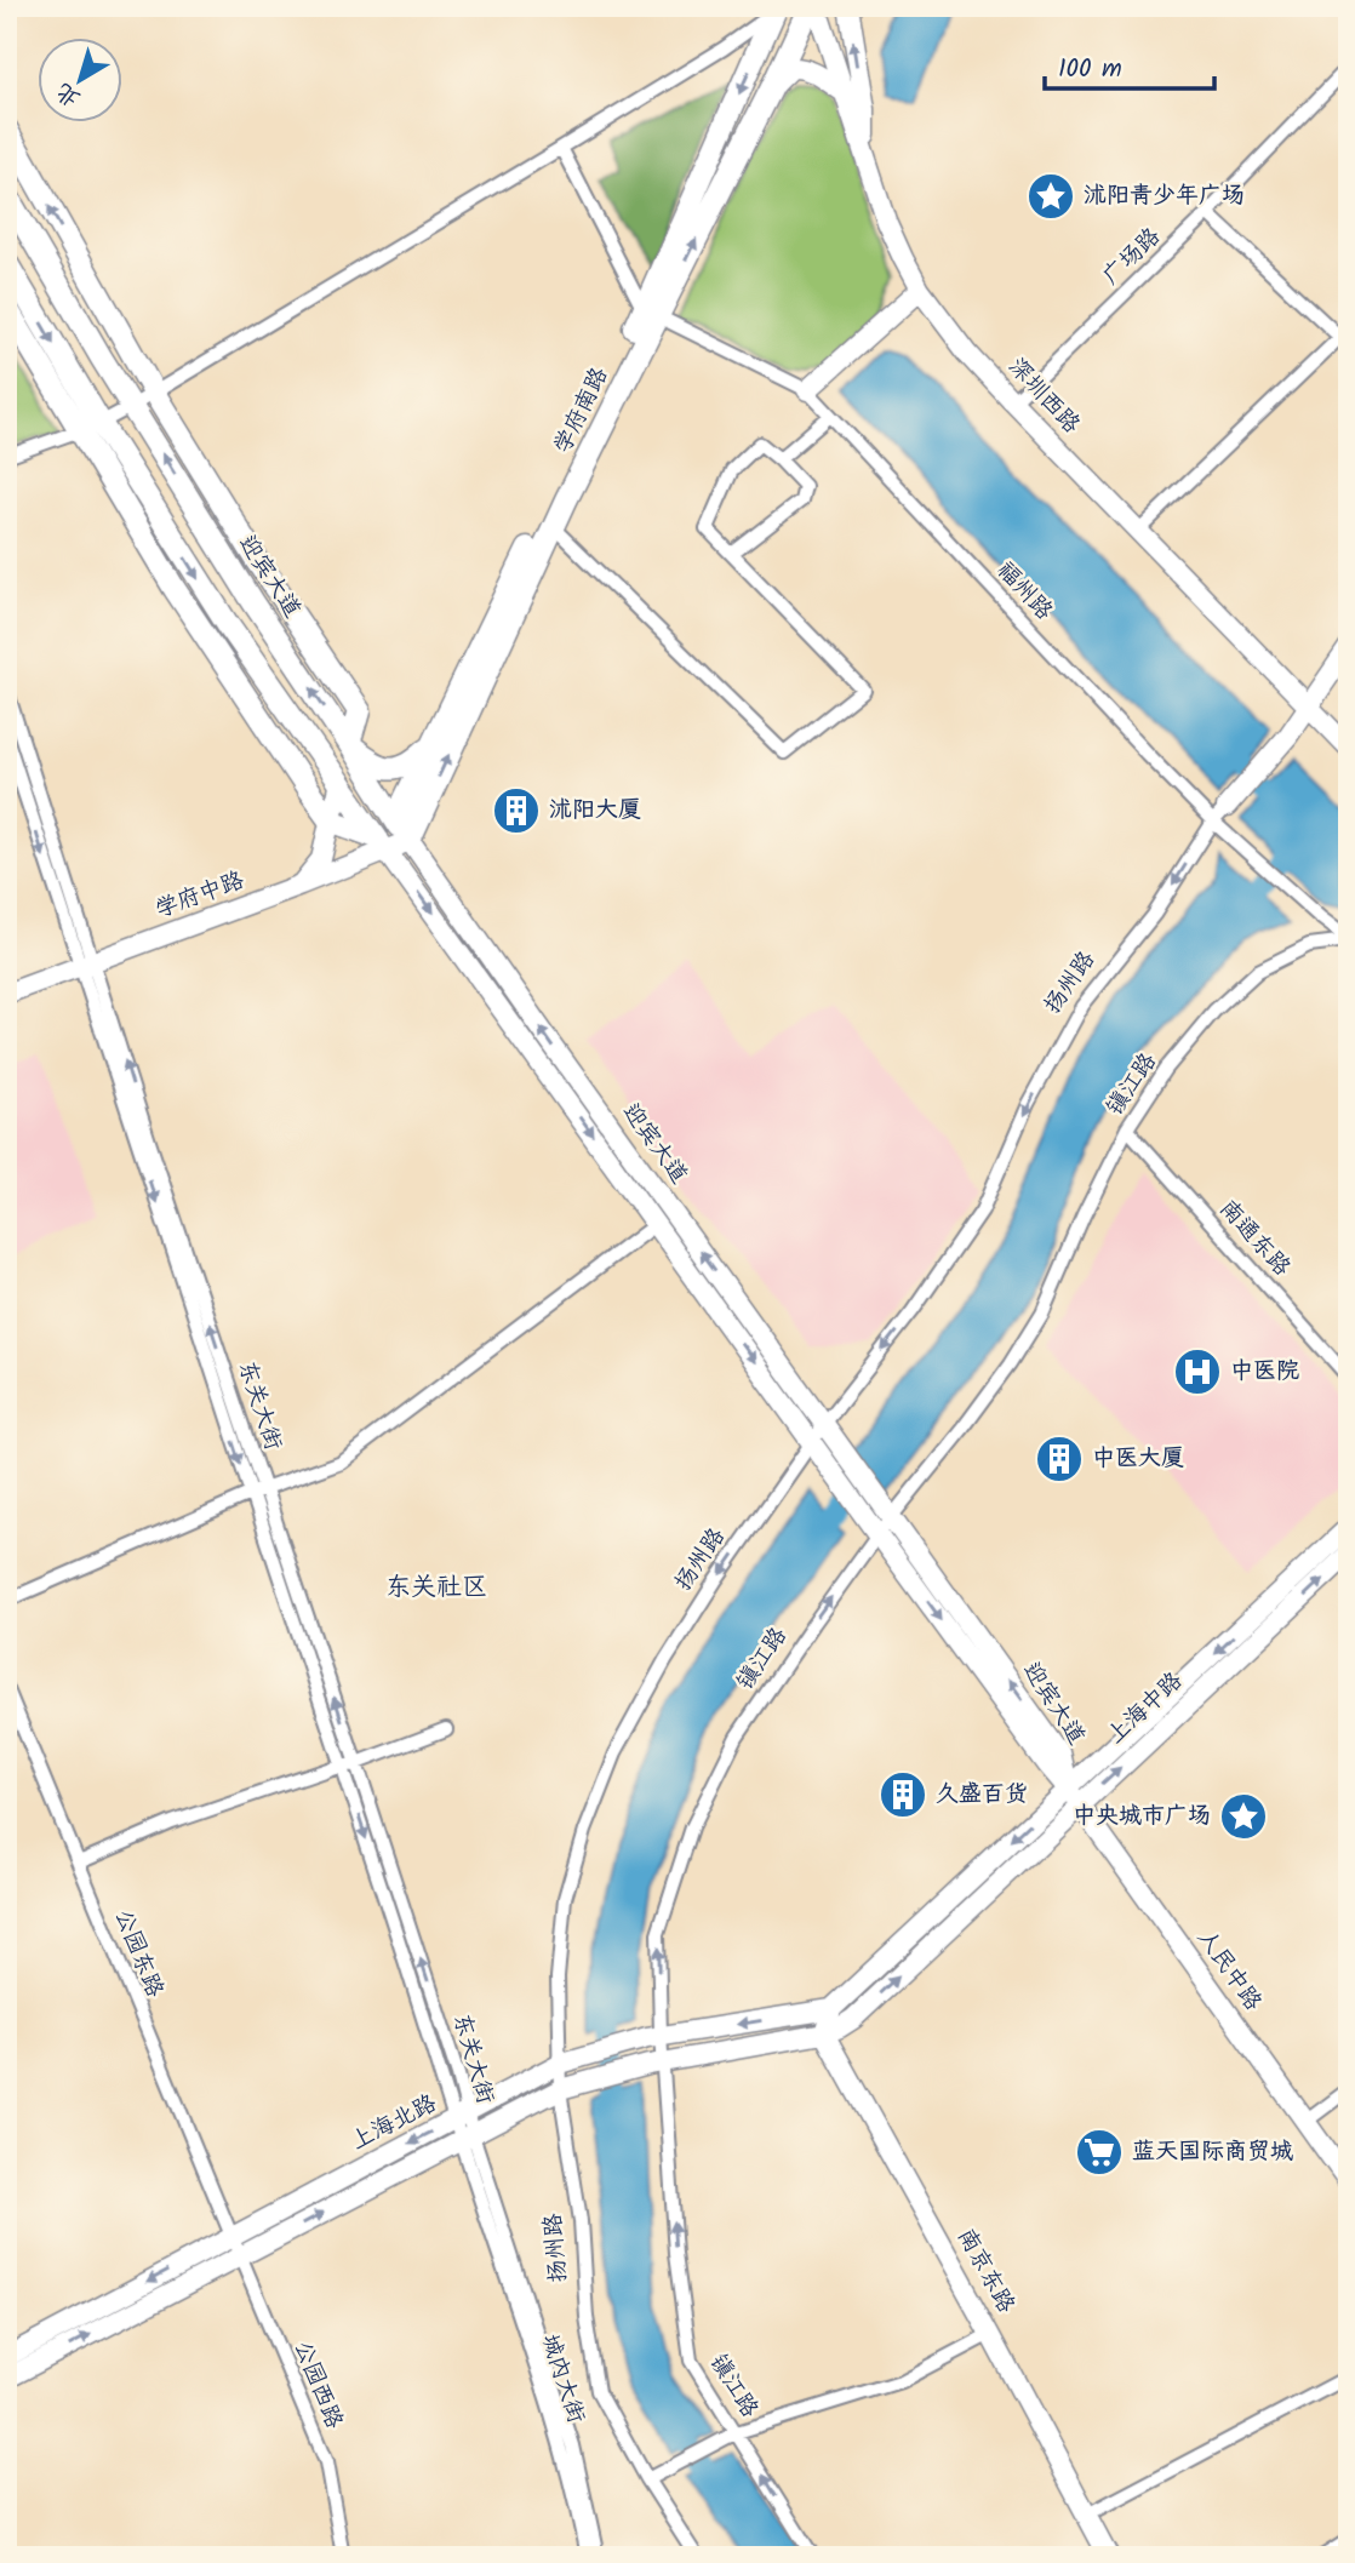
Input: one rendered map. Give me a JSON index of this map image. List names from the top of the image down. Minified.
{"streets":{"main road":["深圳西路","学府南路","迎宾大道","学府中路","扬州路","上海中路","人民中路","上海北路","南京东路"],"street":["广场路","福州路","镇江路","南通东路","东关大街","公园东路","城内大街","公园西路"]},"crossings":[["广场路","深圳西路"],["深圳西路","学府南路"],["深圳西路","扬州路"],["学府南路","迎宾大道"],["学府南路","福州路"],["迎宾大道","学府中路"],["迎宾大道","扬州路"],["迎宾大道","镇江路"],["迎宾大道","上海中路"],["迎宾大道","人民中路"],["福州路","扬州路"],["福州路","镇江路"],["学府中路","东关大街"],["扬州路","上海北路"],["镇江路","南通东路"],["镇江路","上海北路"],["东关大街","上海北路"],["东关大街","城内大街"],["上海中路","人民中路"],["上海中路","上海北路"],["上海中路","南京东路"],["公园东路","上海北路"],["公园东路","公园西路"],["上海北路","南京东路"],["上海北路","城内大街"],["上海北路","公园西路"]],"one_way":["扬州路","镇江路"],"districts":["东关社区"],"places":{"place":["沭阳青少年广场","中央城市广场"],"building":["沭阳大厦","中医大厦","久盛百货"],"hospital":["中医院"],"supermarket":["蓝天国际商贸城"]},"scale_bar":"100 m","north":"bottom left"}
